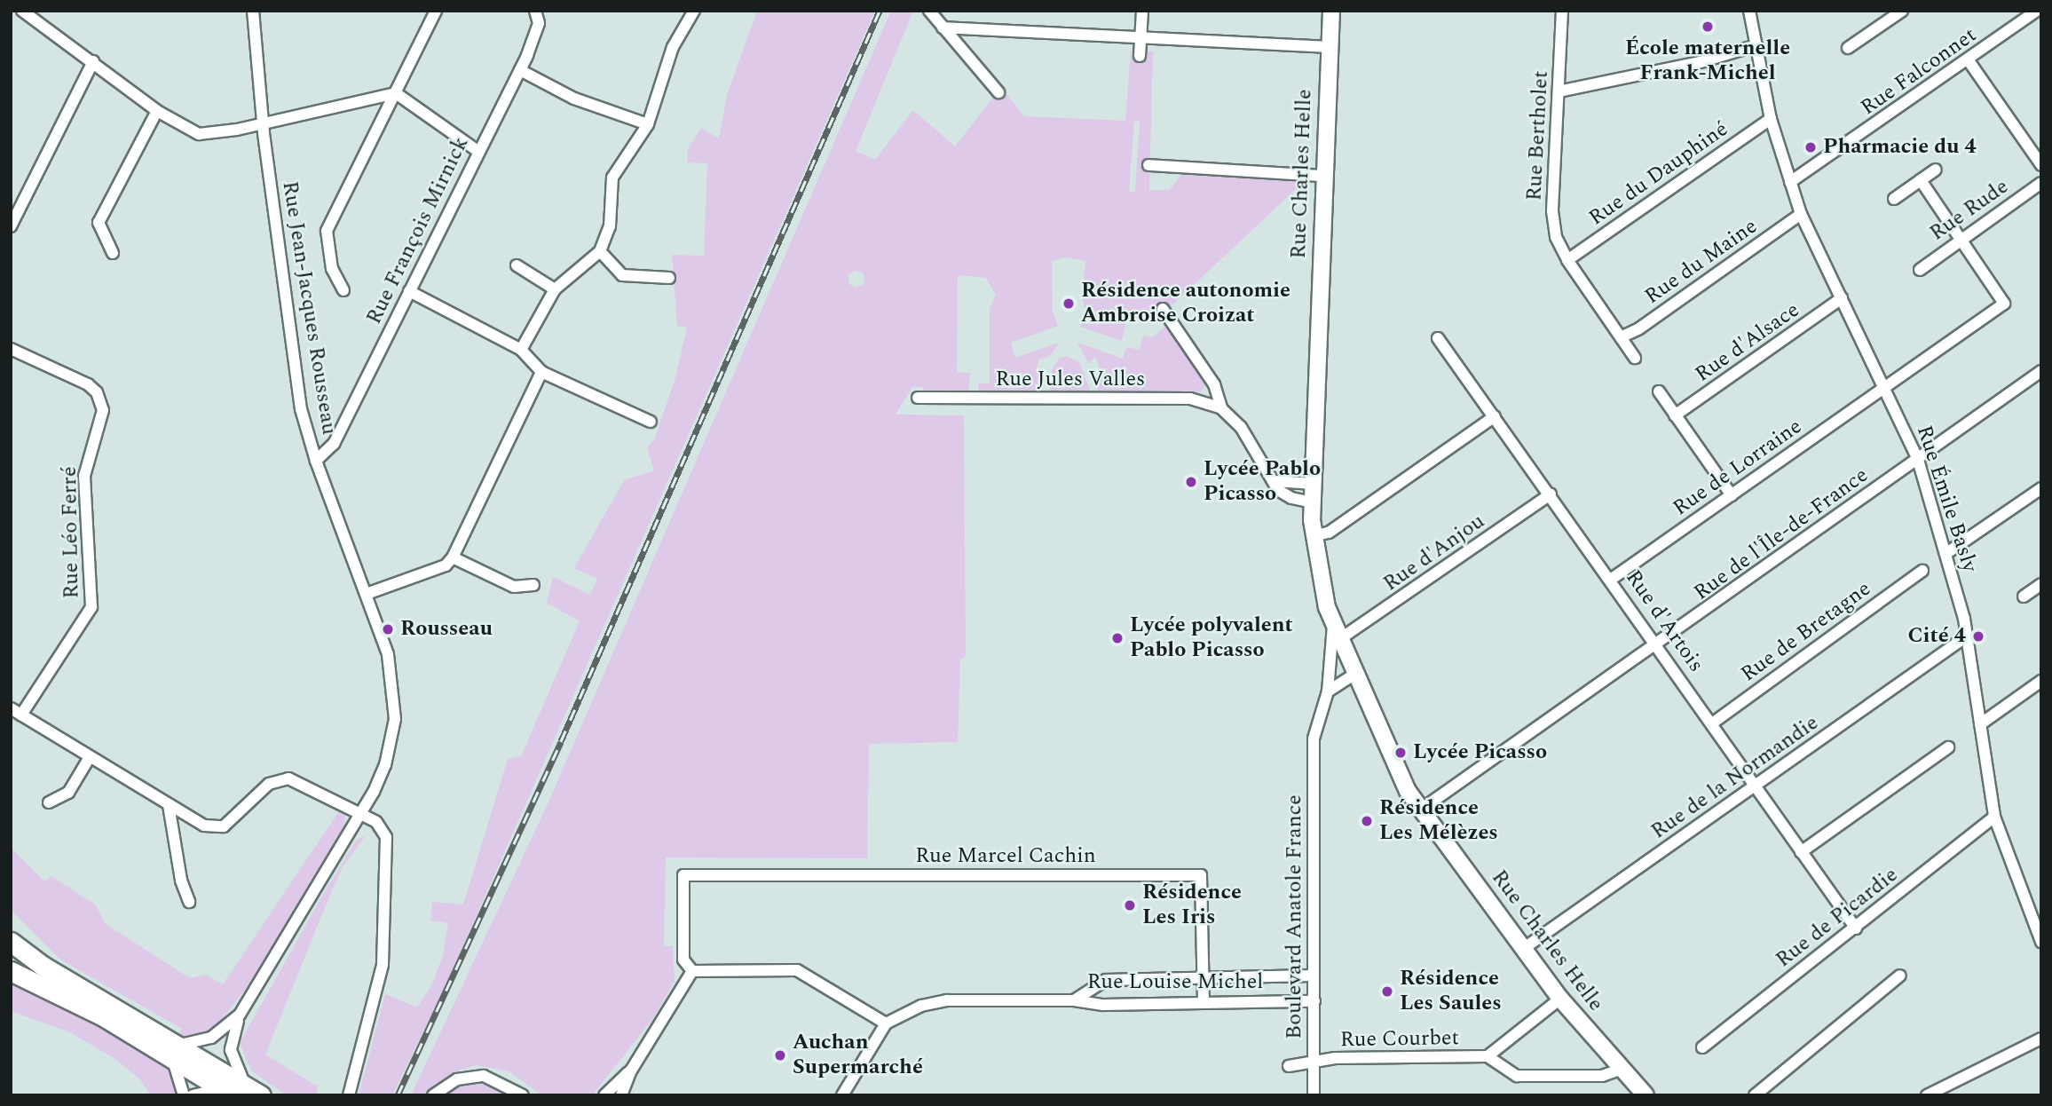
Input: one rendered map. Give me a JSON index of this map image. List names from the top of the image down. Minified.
{"streets":{"street":["Rue Falconnet","Rue Bertholet","Rue Charles Helle","Rue du Dauphiné","Rue Rude","Rue François Mirnick","Rue du Maine","Rue Jean-Jacques Rousseau","Rue d'Alsace","Rue Jules Valles","Rue de Lorraine","Rue Émile Basly","Rue Léo Ferré","Rue de l'Île-de-France","Rue d'Anjou","Rue d'Artois","Rue de Bretagne","Rue de la Normandie","Rue Marcel Cachin","Boulevard Anatole France","Rue de Picardie","Rue Louise Michel","Rue Courbet"]},"crossings":[["Rue Falconnet","Rue Émile Basly"],["Rue Bertholet","Rue du Dauphiné"],["Rue Bertholet","Rue du Maine"],["Rue Charles Helle","Rue de l'Île-de-France"],["Rue Charles Helle","Rue d'Anjou"],["Rue Charles Helle","Rue de la Normandie"],["Rue Charles Helle","Boulevard Anatole France"],["Rue Charles Helle","Rue Courbet"],["Rue du Dauphiné","Rue Émile Basly"],["Rue Rude","Rue de Lorraine"],["Rue François Mirnick","Rue Jean-Jacques Rousseau"],["Rue du Maine","Rue Émile Basly"],["Rue d'Alsace","Rue Émile Basly"],["Rue de Lorraine","Rue Émile Basly"],["Rue de Lorraine","Rue d'Artois"],["Rue Émile Basly","Rue de l'Île-de-France"],["Rue Émile Basly","Rue de la Normandie"],["Rue Émile Basly","Rue de Picardie"],["Rue de l'Île-de-France","Rue d'Artois"],["Rue d'Anjou","Rue d'Artois"],["Rue d'Anjou","Boulevard Anatole France"],["Rue d'Artois","Rue de Bretagne"],["Rue d'Artois","Rue de la Normandie"],["Rue d'Artois","Rue de Picardie"],["Rue Marcel Cachin","Rue Louise Michel"],["Boulevard Anatole France","Rue Louise Michel"],["Boulevard Anatole France","Rue Courbet"]],"places":["École maternelle Frank-Michel","Pharmacie du 4","Résidence autonomie Ambroise Croizat","Lycée Pablo Picasso","Rousseau","Cité 4","Lycée polyvalent Pablo Picasso","Lycée Picasso","Résidence Les Mélèzes","Résidence Les Iris","Résidence Les Saules","Auchan Supermarché"]}
